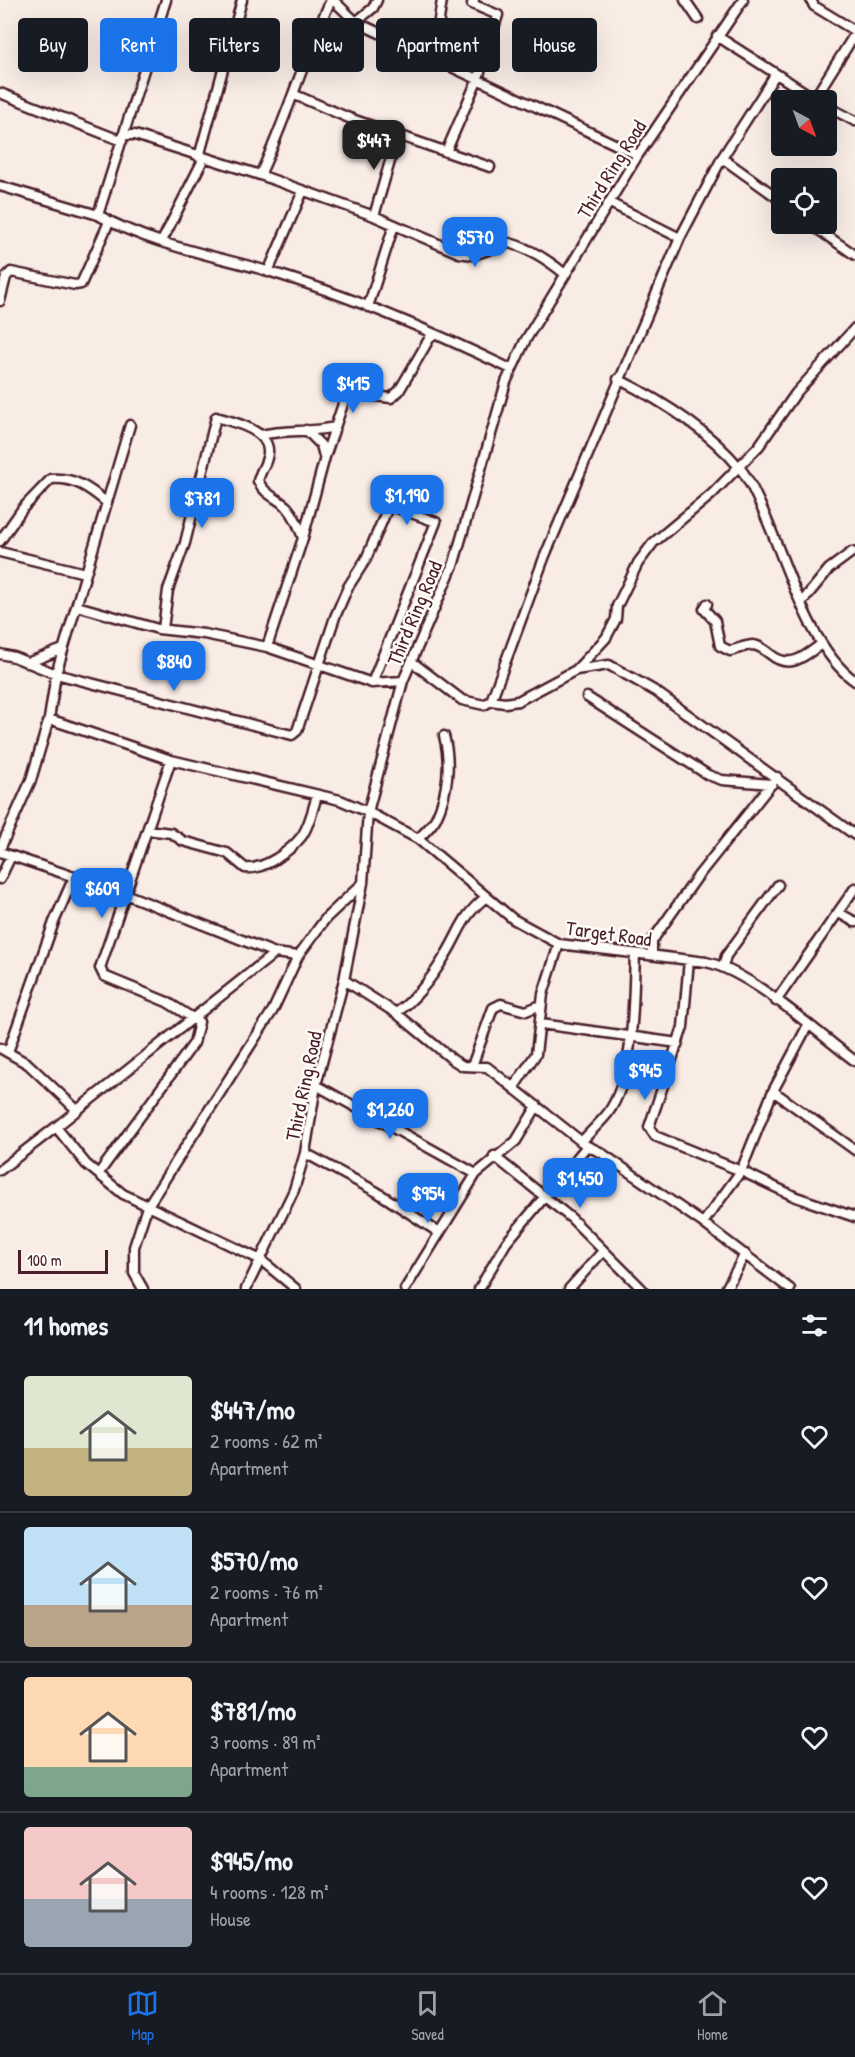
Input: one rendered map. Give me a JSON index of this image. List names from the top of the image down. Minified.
{"streets":{"street":["Third Ring Road","Target Road"]},"crossings":[["Third Ring Road","Target Road"]],"scale_bar":"100 m","north":"bottom right","page":{"chip":["Buy","Rent","Filters","New","Apartment","House"],"price":["$447","$570","$415","$1,190","$781","$840","$609","$945","$1,260","$1,450","$954"],"scale":"100 m","heading":"11 homes","list":[{"name":"$447/mo","note":"2 rooms · 62 m² · Apartment"},{"name":"$570/mo","note":"2 rooms · 76 m² · Apartment"},{"name":"$781/mo","note":"3 rooms · 89 m² · Apartment"},{"name":"$945/mo","note":"4 rooms · 128 m² · House"}],"tabs":["Map","Saved","Home"]}}
